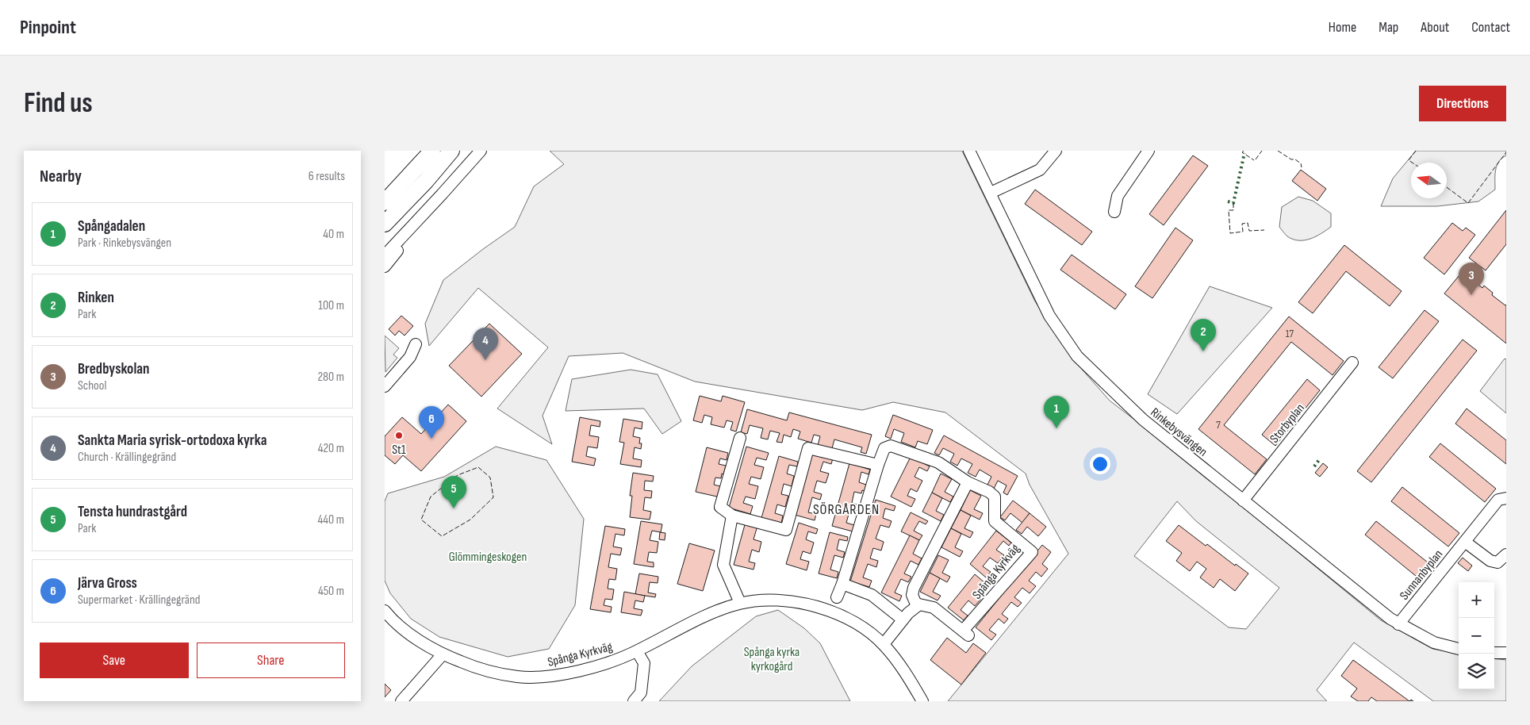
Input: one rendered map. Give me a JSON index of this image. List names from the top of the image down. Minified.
{"streets":{"street":["Storbyplan","Rinkebysvängen","Spånga Kyrkväg","Sunnanbyplan"]},"crossings":[["Storbyplan","Rinkebysvängen"],["Rinkebysvängen","Sunnanbyplan"]],"districts":["SÖRGÅRDEN"],"parks":["Glömmingeskogen","Spånga kyrka kyrkogård"],"places":["St1"],"house_numbers":["17","7"],"north":"left","page":{"header":"Pinpoint","nav":["Home","Map","About","Contact"],"buttons":["Directions",["Save","Share"]],"title":"Find us","heading":["Nearby","6 results"],"list":[{"mark":"1","name":"Spångadalen","note":"Park · Rinkebysvängen","value":"40 m"},{"mark":"2","name":"Rinken","note":"Park","value":"100 m"},{"mark":"3","name":"Bredbyskolan","note":"School","value":"280 m"},{"mark":"4","name":"Sankta Maria syrisk-ortodoxa kyrka","note":"Church · Krällingegränd","value":"420 m"},{"mark":"5","name":"Tensta hundrastgård","note":"Park","value":"440 m"},{"mark":"6","name":"Järva Gross","note":"Supermarket · Krällingegränd","value":"450 m"}],"pins":["3","2","4","1","6","5"],"map_buttons":["+","−"]}}
